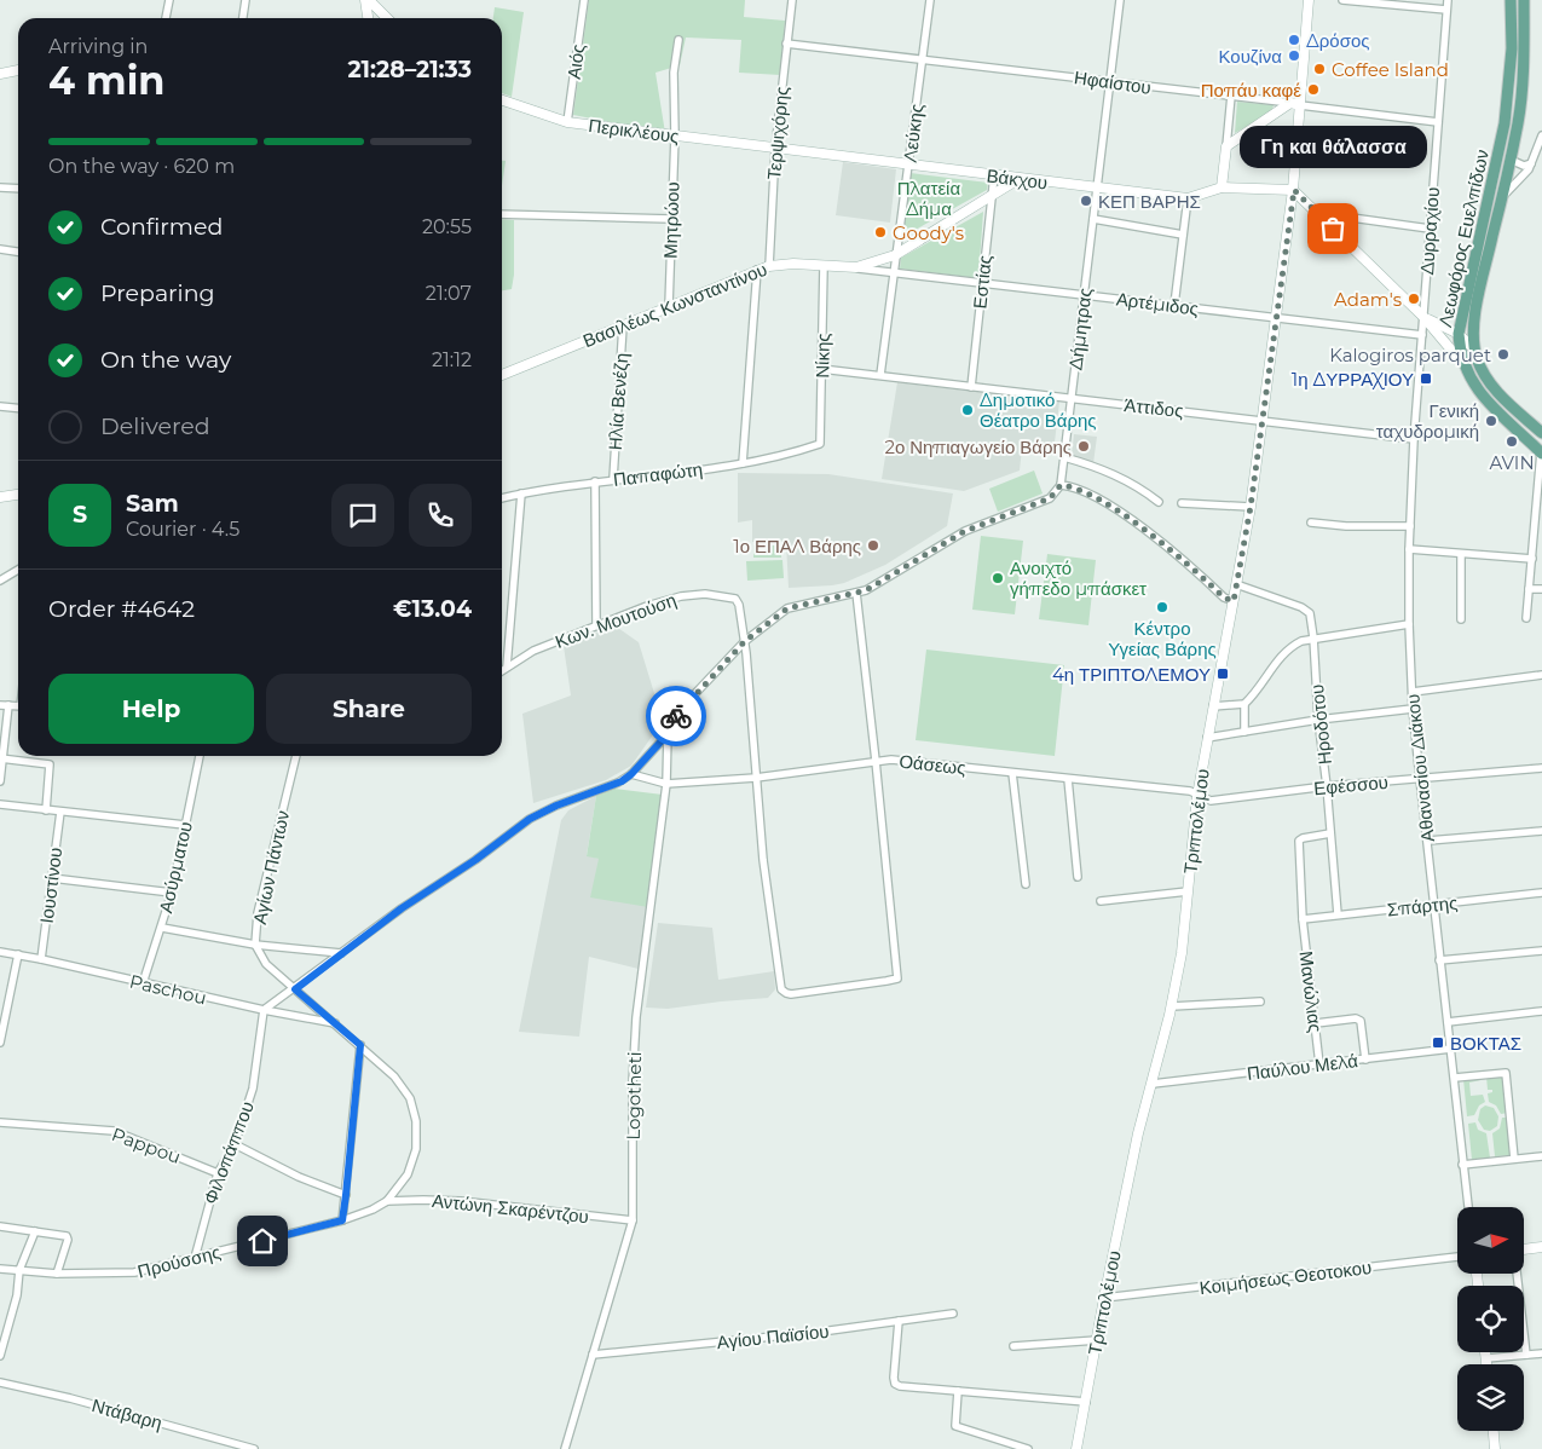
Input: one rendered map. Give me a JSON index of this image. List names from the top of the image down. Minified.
{"streets":{"main road":["Λεωφόρος Ευελπίδων"],"street":["Αιός","Ηφαίστου","Περικλέους","Τερψιχόρης","Λεύκης","Βάκχου","Μητρώου","Δυρραχίου","Εστίας","Αρτέμιδος","Βασιλέως Κωνσταντίνου","Δήμητρας","Νίκης","Ηλία Βενέζη","Άττιδος","Παπαφώτη","Κων. Μουτούση","Ηροδότου","Οάσεως","Αθανασίου Διάκου","Εφέσσου","Τριπτολέμου","Ασύρματου","Αγίων Πάντων","Ιουστίνου","Σπάρτης","Paschou","Μανώλιας","Παύλου Μελά","Logotheti","Φιλοπάππου","Αντώνη Σκαρέντζου","Προύσσης","Κοιμήσεως Θεοτοκου","Αγίου Παϊσίου","Ντάβαρη"]},"crossings":[["Αιός","Περικλέους"],["Ηφαίστου","Τερψιχόρης"],["Ηφαίστου","Λεύκης"],["Ηφαίστου","Δυρραχίου"],["Ηφαίστου","Δήμητρας"],["Ηφαίστου","Τριπτολέμου"],["Περικλέους","Τερψιχόρης"],["Περικλέους","Βάκχου"],["Περικλέους","Μητρώου"],["Τερψιχόρης","Βάκχου"],["Τερψιχόρης","Βασιλέως Κωνσταντίνου"],["Λεύκης","Βάκχου"],["Λεύκης","Αρτέμιδος"],["Λεύκης","Βασιλέως Κωνσταντίνου"],["Λεύκης","Άττιδος"],["Βάκχου","Εστίας"],["Βάκχου","Βασιλέως Κωνσταντίνου"],["Βάκχου","Δήμητρας"],["Μητρώου","Βασιλέως Κωνσταντίνου"],["Δυρραχίου","Αθανασίου Διάκου"],["Εστίας","Αρτέμιδος"],["Εστίας","Βασιλέως Κωνσταντίνου"],["Εστίας","Άττιδος"],["Αρτέμιδος","Βασιλέως Κωνσταντίνου"],["Αρτέμιδος","Δήμητρας"],["Αρτέμιδος","Αθανασίου Διάκου"],["Αρτέμιδος","Τριπτολέμου"],["Βασιλέως Κωνσταντίνου","Νίκης"],["Βασιλέως Κωνσταντίνου","Ηλία Βενέζη"],["Δήμητρας","Άττιδος"],["Νίκης","Άττιδος"],["Νίκης","Παπαφώτη"],["Ηλία Βενέζη","Παπαφώτη"],["Άττιδος","Αθανασίου Διάκου"],["Άττιδος","Τριπτολέμου"],["Κων. Μουτούση","Οάσεως"],["Ηροδότου","Εφέσσου"],["Ηροδότου","Τριπτολέμου"],["Ηροδότου","Σπάρτης"],["Ηροδότου","Μανώλιας"],["Οάσεως","Εφέσσου"],["Οάσεως","Τριπτολέμου"],["Οάσεως","Logotheti"],["Αθανασίου Διάκου","Εφέσσου"],["Αθανασίου Διάκου","Σπάρτης"],["Αθανασίου Διάκου","Παύλου Μελά"],["Εφέσσου","Τριπτολέμου"],["Τριπτολέμου","Παύλου Μελά"],["Τριπτολέμου","Κοιμήσεως Θεοτοκου"],["Ασύρματου","Paschou"],["Αγίων Πάντων","Paschou"],["Αγίων Πάντων","Αντώνη Σκαρέντζου"],["Αγίων Πάντων","Προύσσης"],["Ιουστίνου","Paschou"],["Σπάρτης","Μανώλιας"],["Paschou","Φιλοπάππου"],["Μανώλιας","Παύλου Μελά"],["Logotheti","Αντώνη Σκαρέντζου"],["Logotheti","Αγίου Παϊσίου"],["Φιλοπάππου","Προύσσης"],["Αντώνη Σκαρέντζου","Προύσσης"]],"parks":["Πλατεία Δήμα"],"places":{"other":["Δρόσος","Κουζίνα","Coffee Island","Ποπάυ καφέ","ΚΕΠ ΒΑΡΗΣ","Γη και θάλασσα","Goody's","Adam's","Kalogiros parquet","Δημοτικό Θέατρο Βάρης","Γενική ταχυδρομική","AVIN","2ο Νηπιαγωγείο Βάρης","1ο ΕΠΑΛ Βάρης","Ανοιχτό γήπεδο μπάσκετ","Κέντρο Υγείας Βάρης"],"transit":["1η ΔΥΡΡΑΧΙΟΥ","4η ΤΡΙΠΤΟΛΕΜΟΥ","ΒΟΚΤΑΣ"]},"north":"right","page":{"heading":["4 min","Arriving in","21:28–21:33"],"panel":["Sam","Courier · 4.5","Order #4642","€13.04"],"bar":"On the way · 620 m","bubble":"Γη και θάλασσα","list":[["Confirmed","20:55"],["Preparing","21:07"],["On the way","21:12"],"Delivered"],"round":"S","buttons":["Help","Share"]}}
